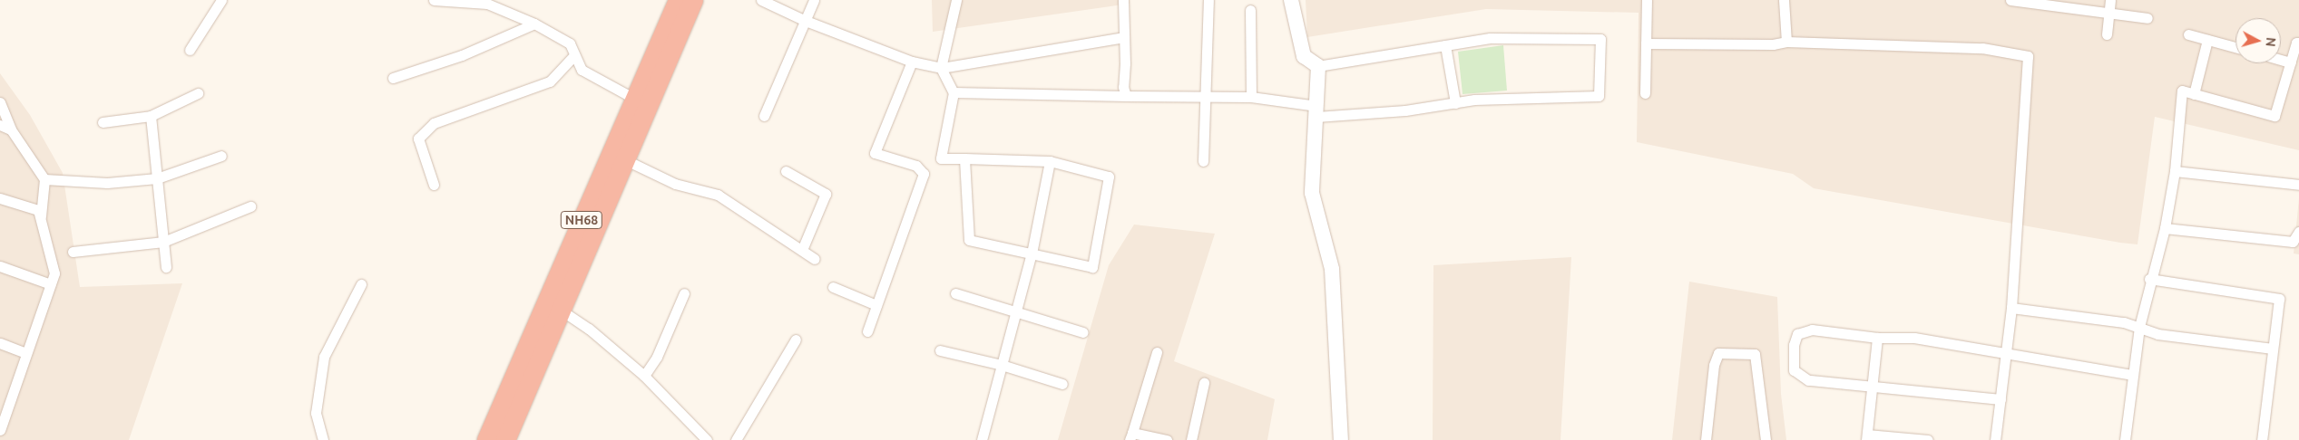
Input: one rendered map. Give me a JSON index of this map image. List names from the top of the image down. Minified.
{"streets":{"highway":["NH68"]},"north":"right"}
